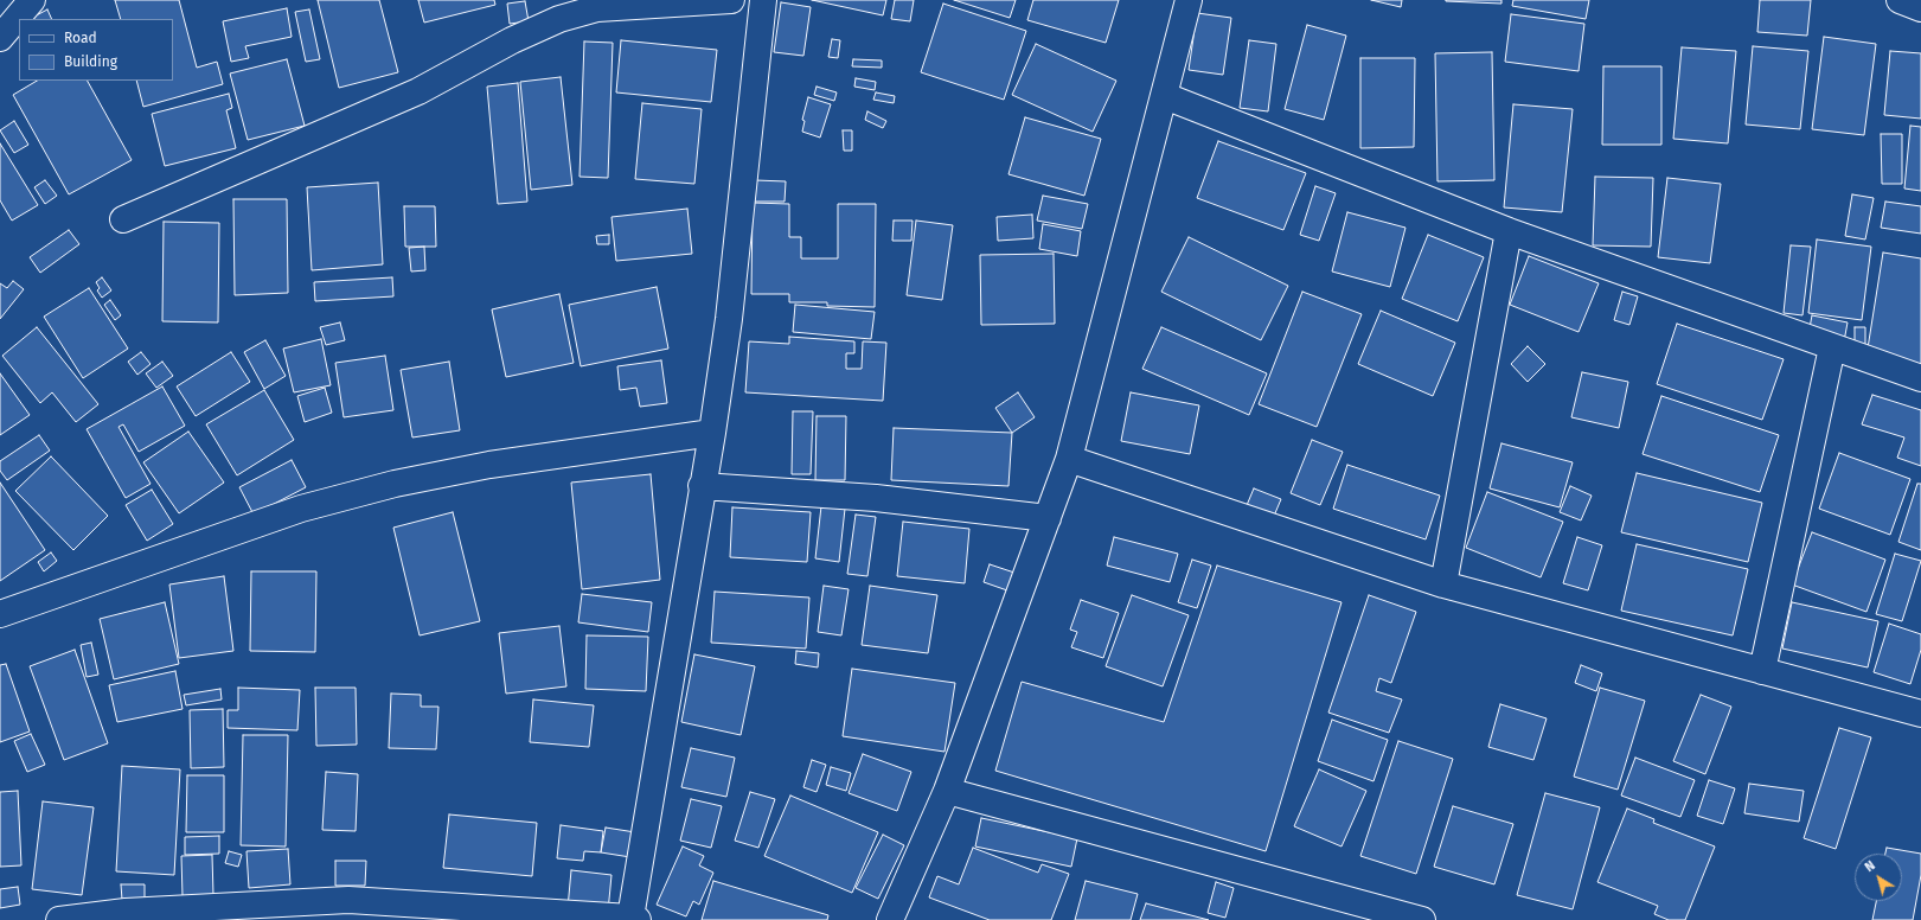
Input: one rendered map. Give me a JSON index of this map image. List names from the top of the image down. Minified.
{"legend":["Road","Building"],"north":"top left"}
